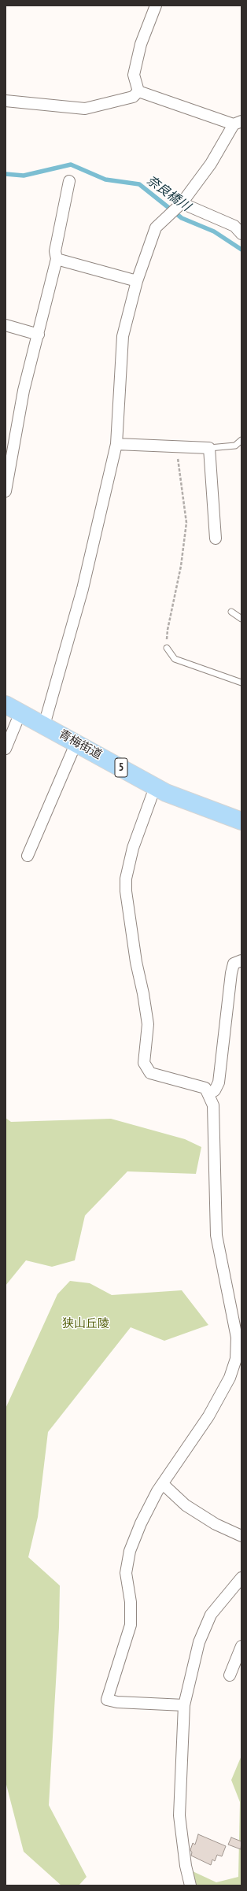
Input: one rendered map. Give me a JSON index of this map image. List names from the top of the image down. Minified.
{"streets":{"main road":["青梅街道","5"]},"water":["奈良橋川"],"parks":["狭山丘陵"]}
